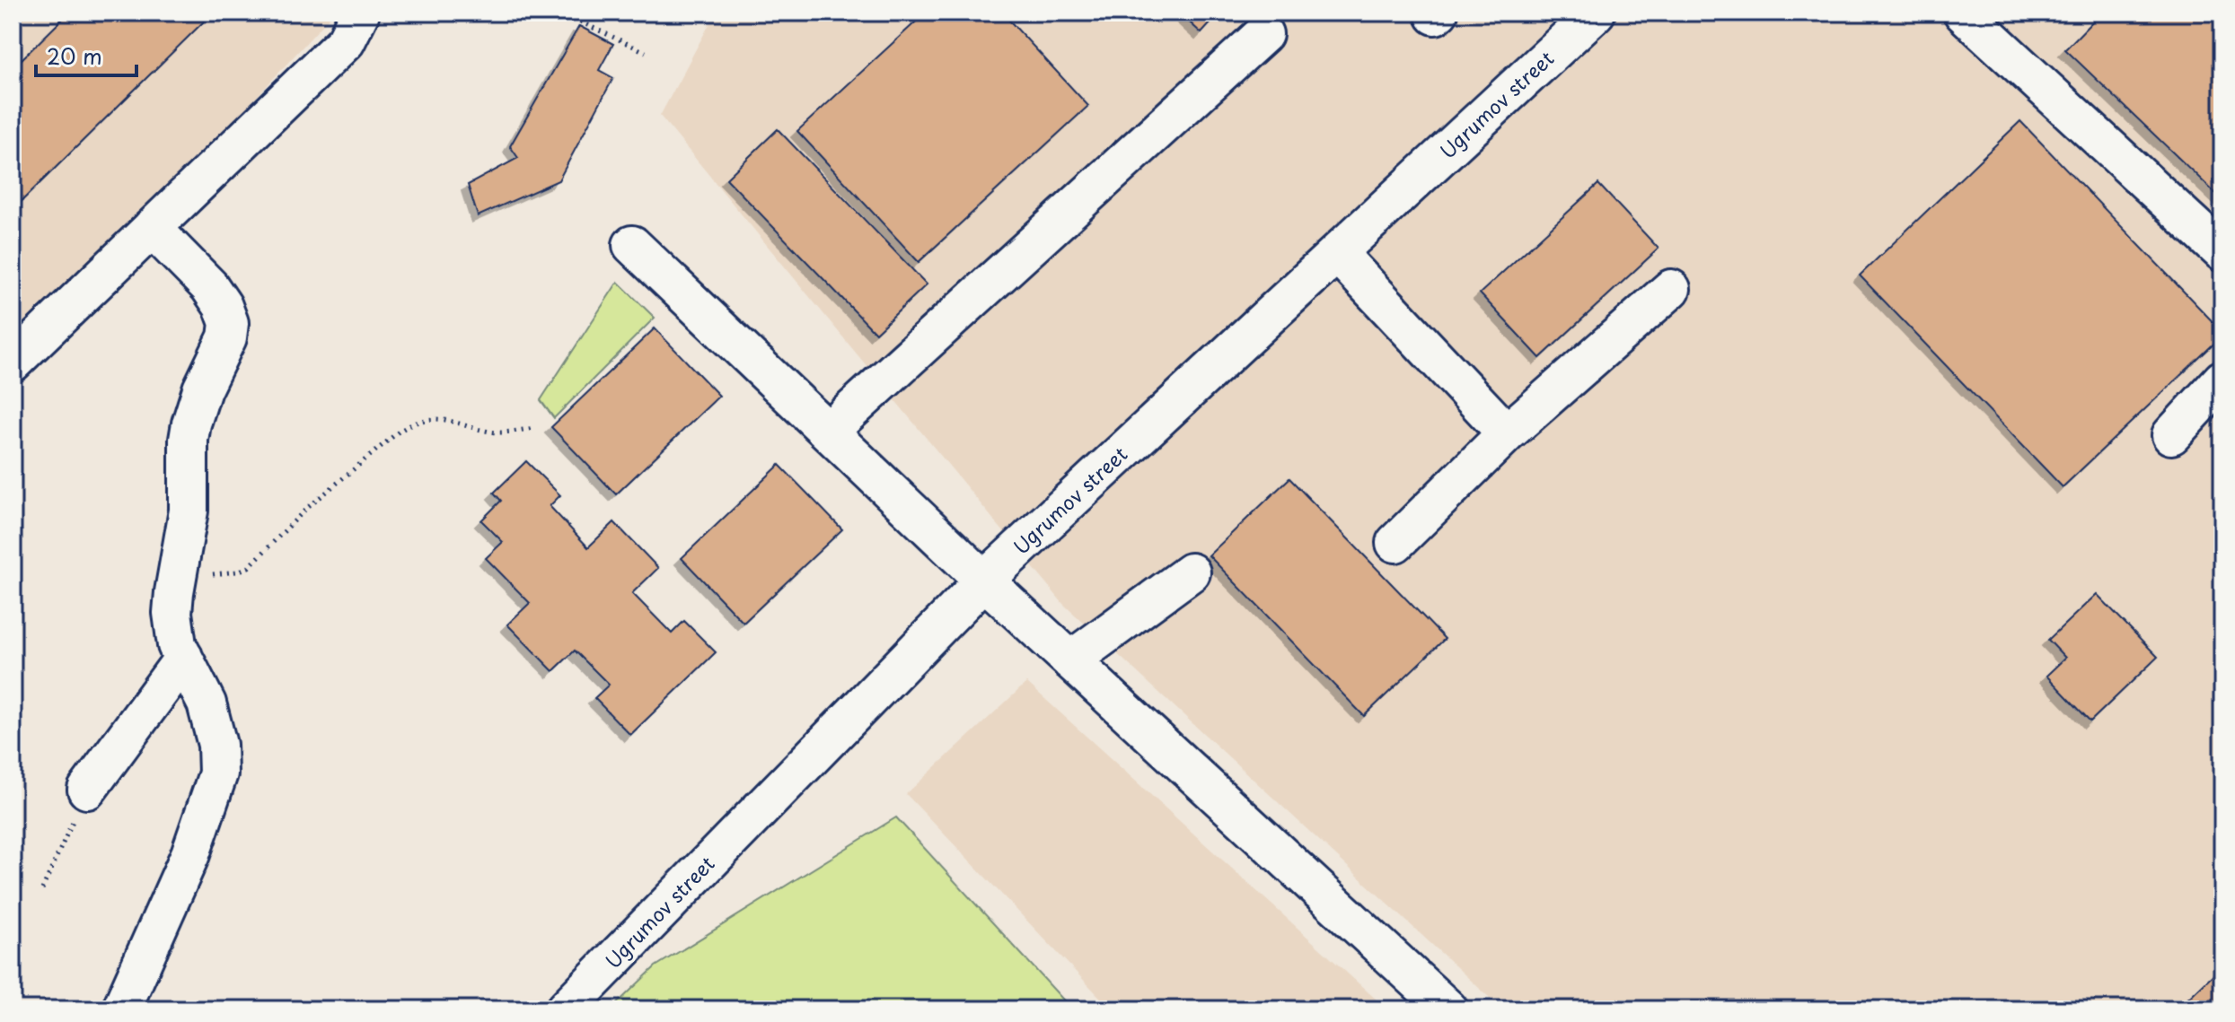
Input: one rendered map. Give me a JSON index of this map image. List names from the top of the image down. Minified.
{"streets":{"street":["Ugrumov street"]},"scale_bar":"20 m"}
